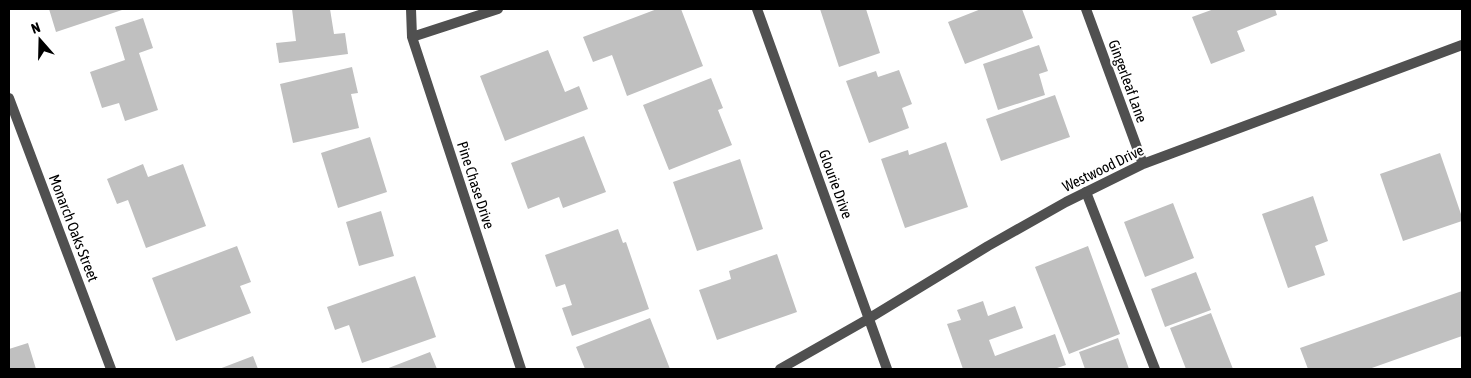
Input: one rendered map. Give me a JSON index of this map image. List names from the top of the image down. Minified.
{"streets":{"street":["Gingerleaf Lane","Westwood Drive","Glourie Drive","Pine Chase Drive","Monarch Oaks Street"]},"crossings":[["Gingerleaf Lane","Westwood Drive"],["Westwood Drive","Glourie Drive"]],"north":"top"}
